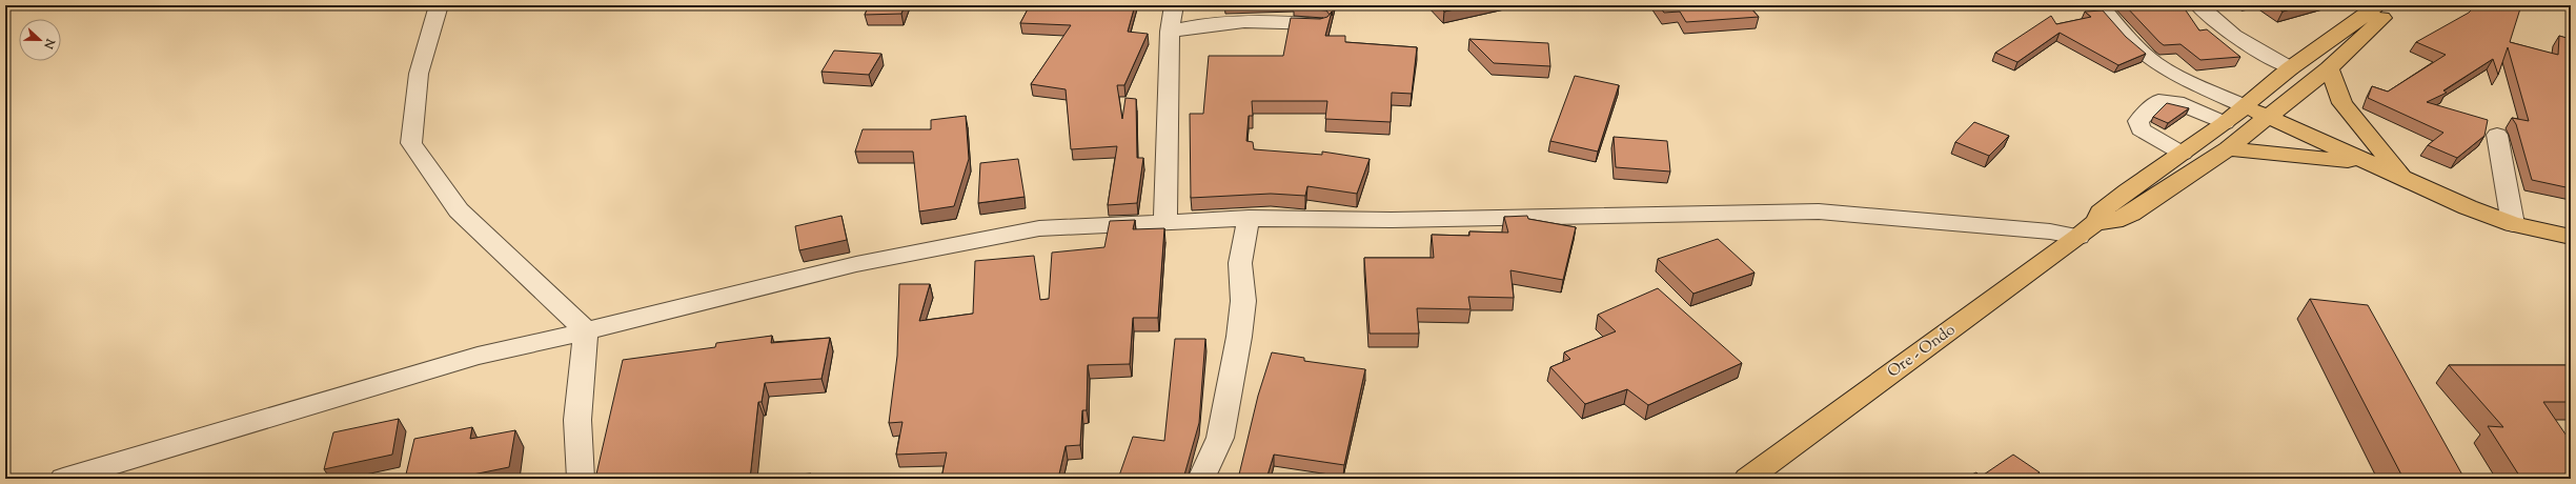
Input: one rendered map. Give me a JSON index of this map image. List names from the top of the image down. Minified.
{"streets":{"main road":["Ore - Ondo"]},"north":"right"}
